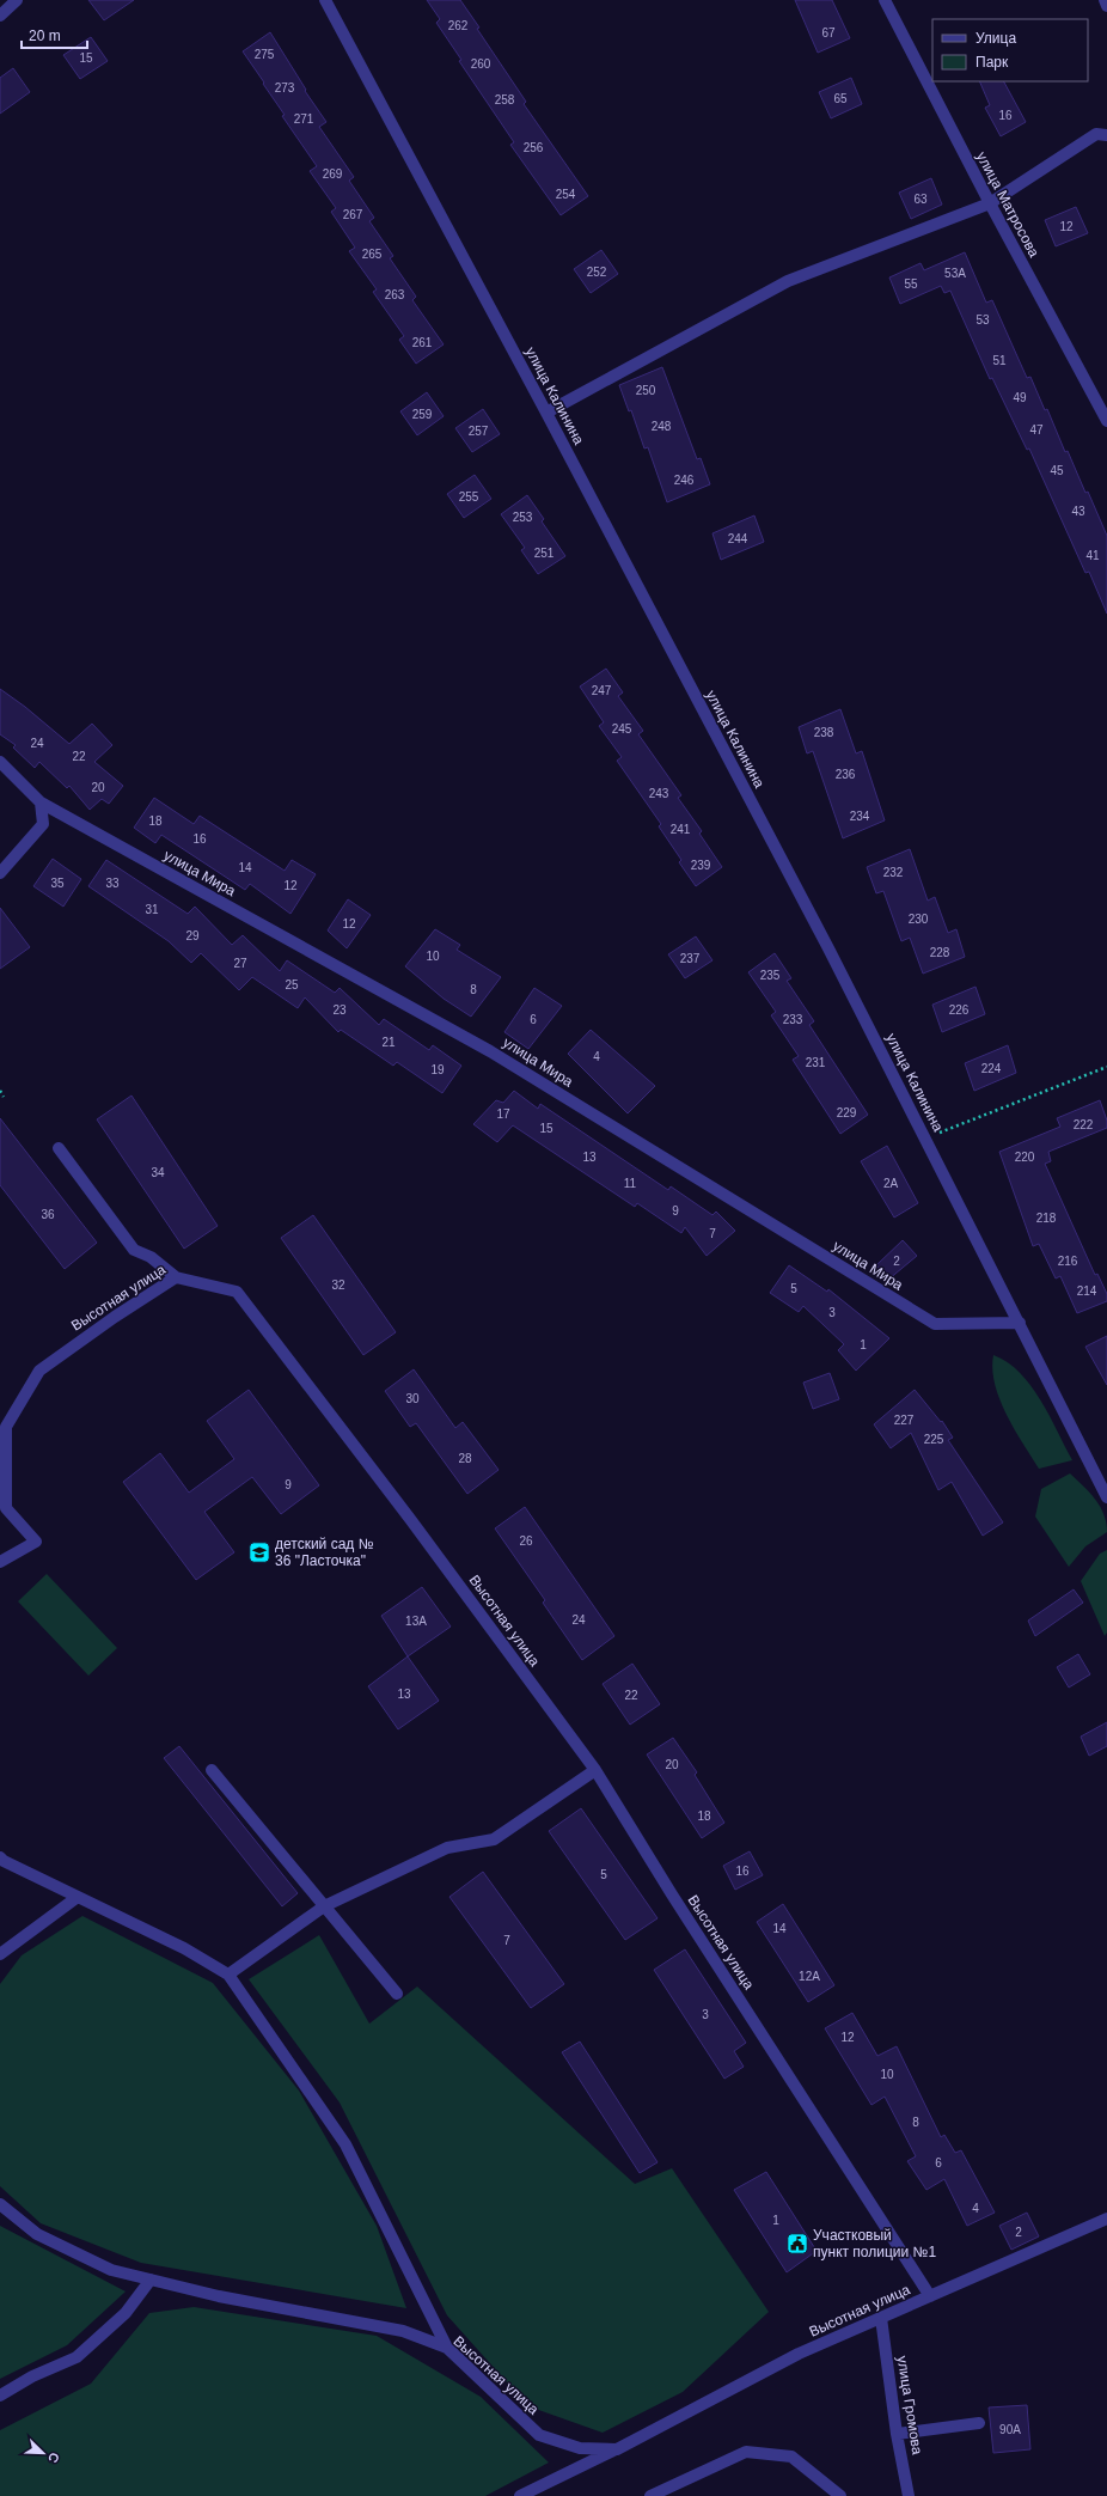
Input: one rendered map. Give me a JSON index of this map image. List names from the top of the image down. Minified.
{"streets":{"street":["улица Матросова","улица Калинина","улица Мира","Высотная улица","улица Громова"]},"crossings":[["улица Калинина","улица Мира"],["Высотная улица","улица Громова"]],"places":{"school or university":["детский сад № 36 \"Ласточка\""],"public building":["Участковый пункт полиции №1"]},"house_numbers":["262","67","275","15","260","273","65","258","16","271","256","269","254","63","267","12","265","252","53А","55","263","53","261","51","250","49","259","248","47","257","45","246","255","43","253","244","251","41","247","245","238","24","22","236","20","243","234","18","241","16","239","14","232","35","33","12","31","230","12","29","228","10","237","27","235","25","8","23","226","6","233","21","4","231","224","19","229","17","222","15","13","220","34","11","2А","9","36","218","7","2","216","32","5","214","3","1","30","227","225","28","9","26","24","13А","13","22","20","18","16","5","14","7","12А","3","12","10","8","6","4","1","2","90А"],"legend":["Улица","Парк"],"scale_bar":"20 m","north":"bottom right"}
